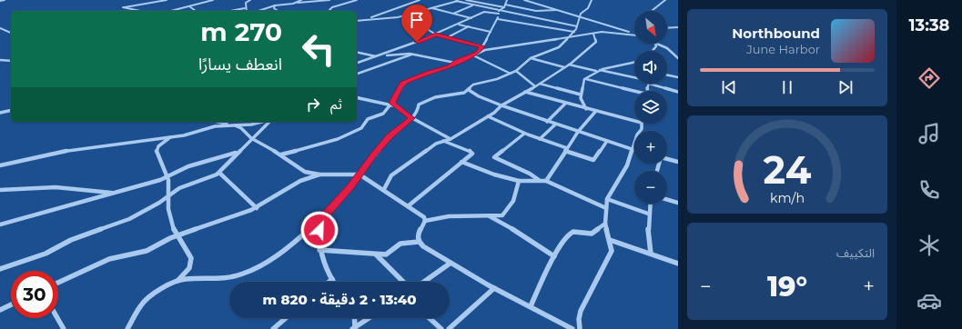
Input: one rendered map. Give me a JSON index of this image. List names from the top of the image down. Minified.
{"north":"bottom right","page":{"tabs":"13:38","map_buttons":["+","−"],"turn":["270 m","انعطف يسارًا"],"song":["Northbound","June Harbor"],"then":"ثم","tile":"التكييف","limit":"30","heat":["−","19°","+"],"trip":"13:40 · 2 دقيقة · 820 m","gauge":["24","km/h"]}}
